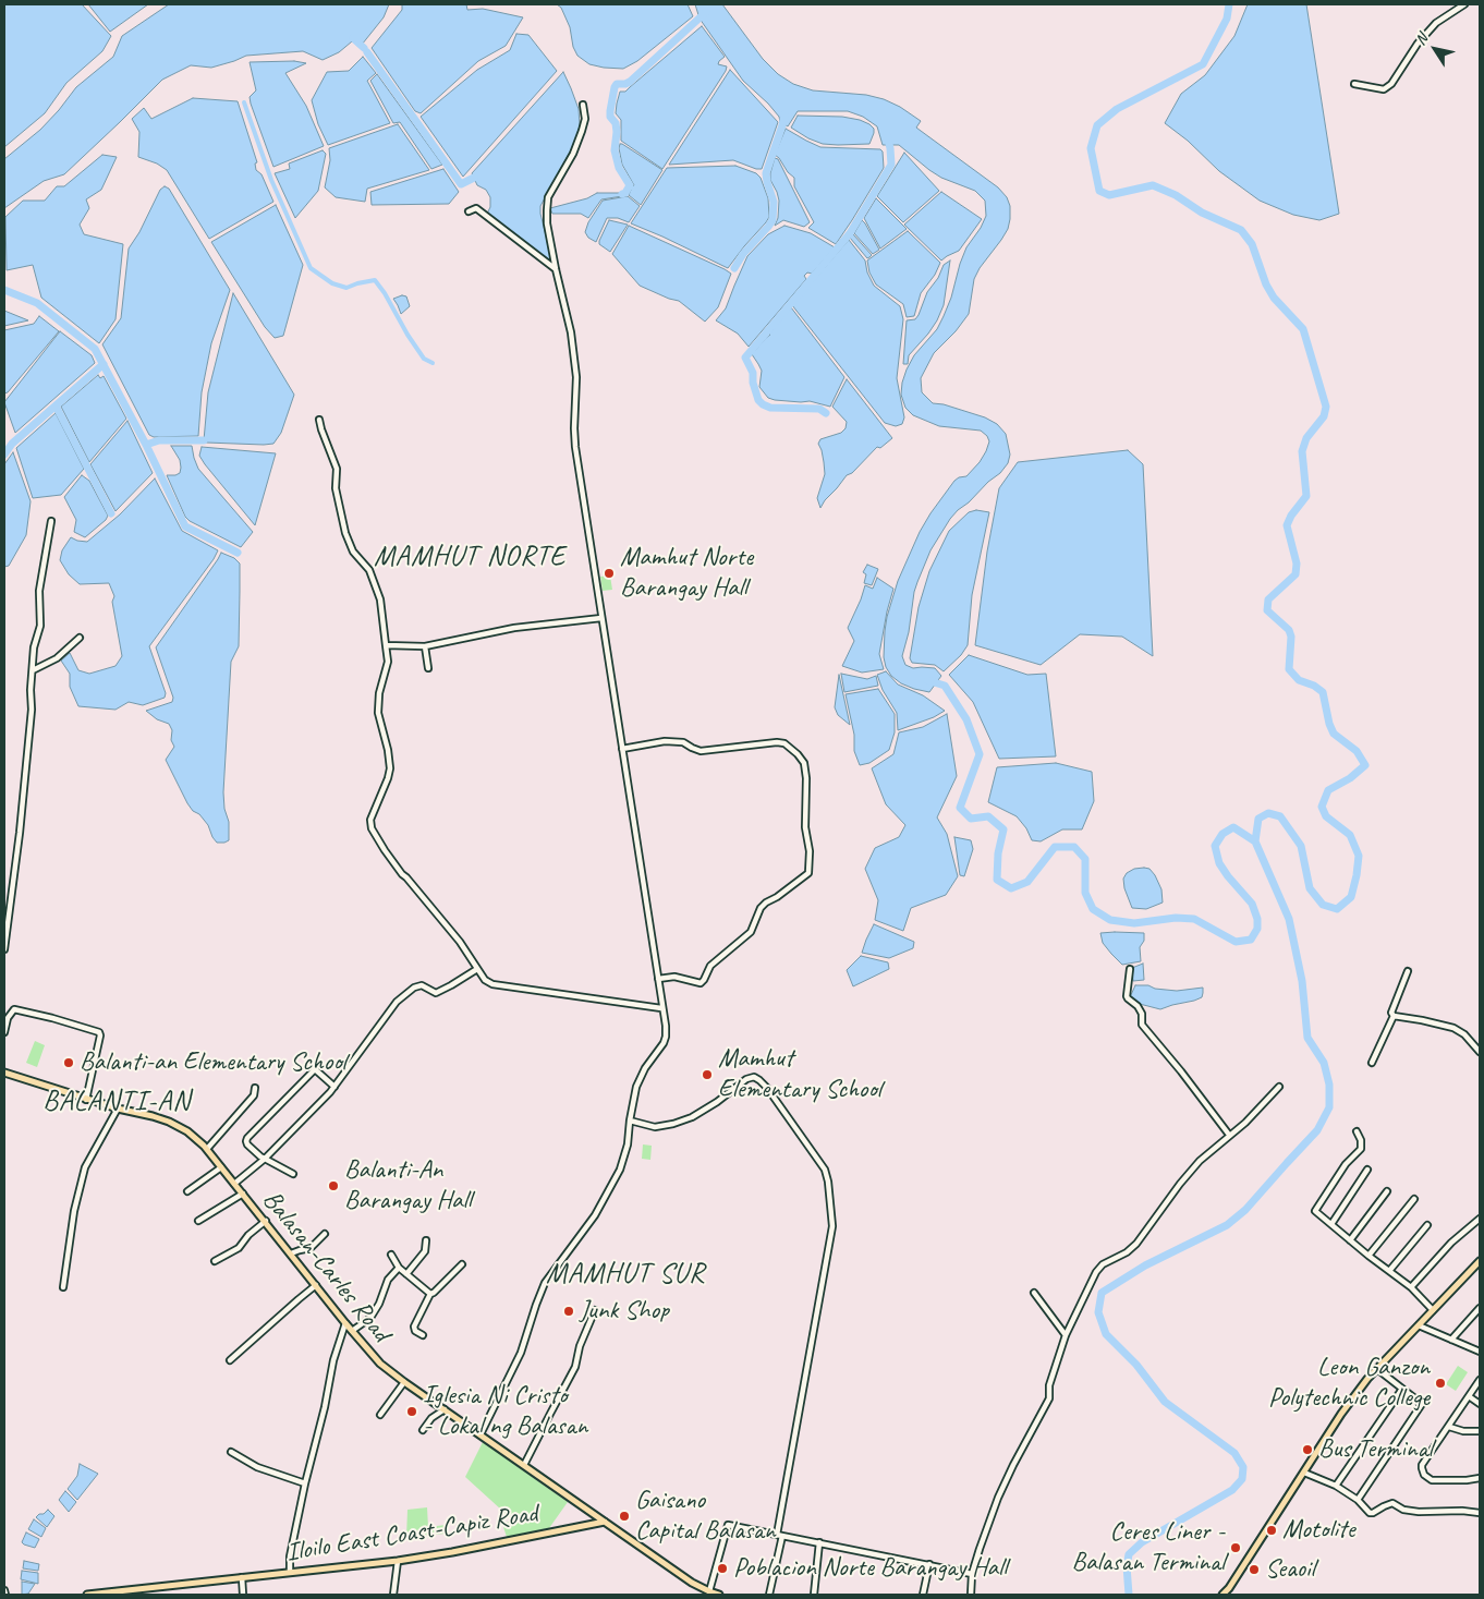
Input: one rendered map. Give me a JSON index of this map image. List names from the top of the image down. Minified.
{"streets":{"main road":["Balasan-Carles Road","Iloilo East Coast-Capiz Road"]},"crossings":[["Balasan-Carles Road","Iloilo East Coast-Capiz Road"]],"districts":["MAMHUT NORTE","BALANTI-AN","MAMHUT SUR"],"places":["Mamhut Norte Barangay Hall","Balanti-an Elementary School","Mamhut Elementary School","Balanti-An Barangay Hall","Junk Shop","Leon Ganzon Polytechnic College","Iglesia Ni Cristo - Lokal ng Balasan","Bus Terminal","Gaisano Capital Balasan","Motolite","Ceres Liner - Balasan Terminal","Poblacion Norte Barangay Hall","Seaoil"],"north":"top left"}
